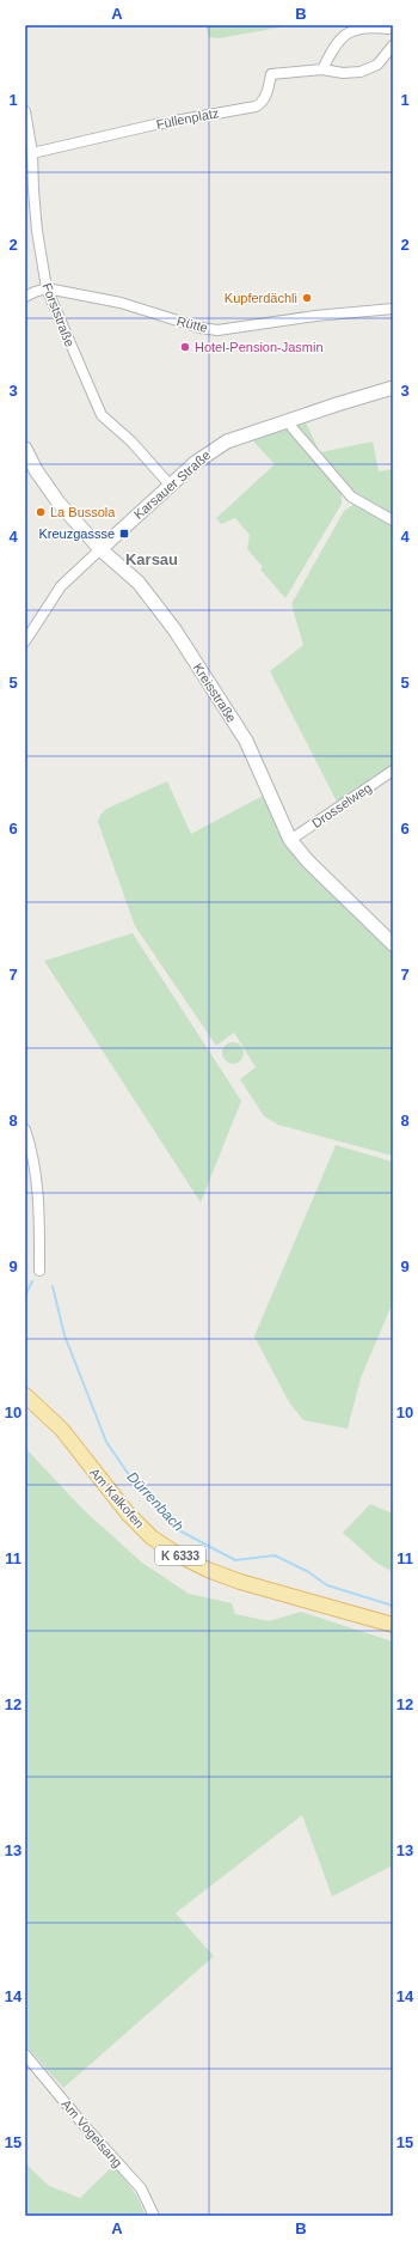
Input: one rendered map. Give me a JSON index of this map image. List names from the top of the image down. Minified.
{"streets":{"main road":["Am Kalkofen","K 6333"],"street":["Füllenplatz","Forststraße","Rütte","Karsauer Straße","Kreisstraße","Drosselweg","Am Vogelsang"]},"crossings":[["Füllenplatz","Forststraße"],["Forststraße","Rütte"],["Forststraße","Karsauer Straße"],["Karsauer Straße","Kreisstraße"],["Kreisstraße","Drosselweg"]],"districts":["Karsau"],"water":["Dürrenbach"],"places":{"other":["Kupferdächli","Hotel-Pension-Jasmin","La Bussola"],"transit":["Kreuzgassse"]},"grid":{"columns":["A","B"],"rows":["1","2","3","4","5","6","7","8","9","10","11","12","13","14","15"]}}
